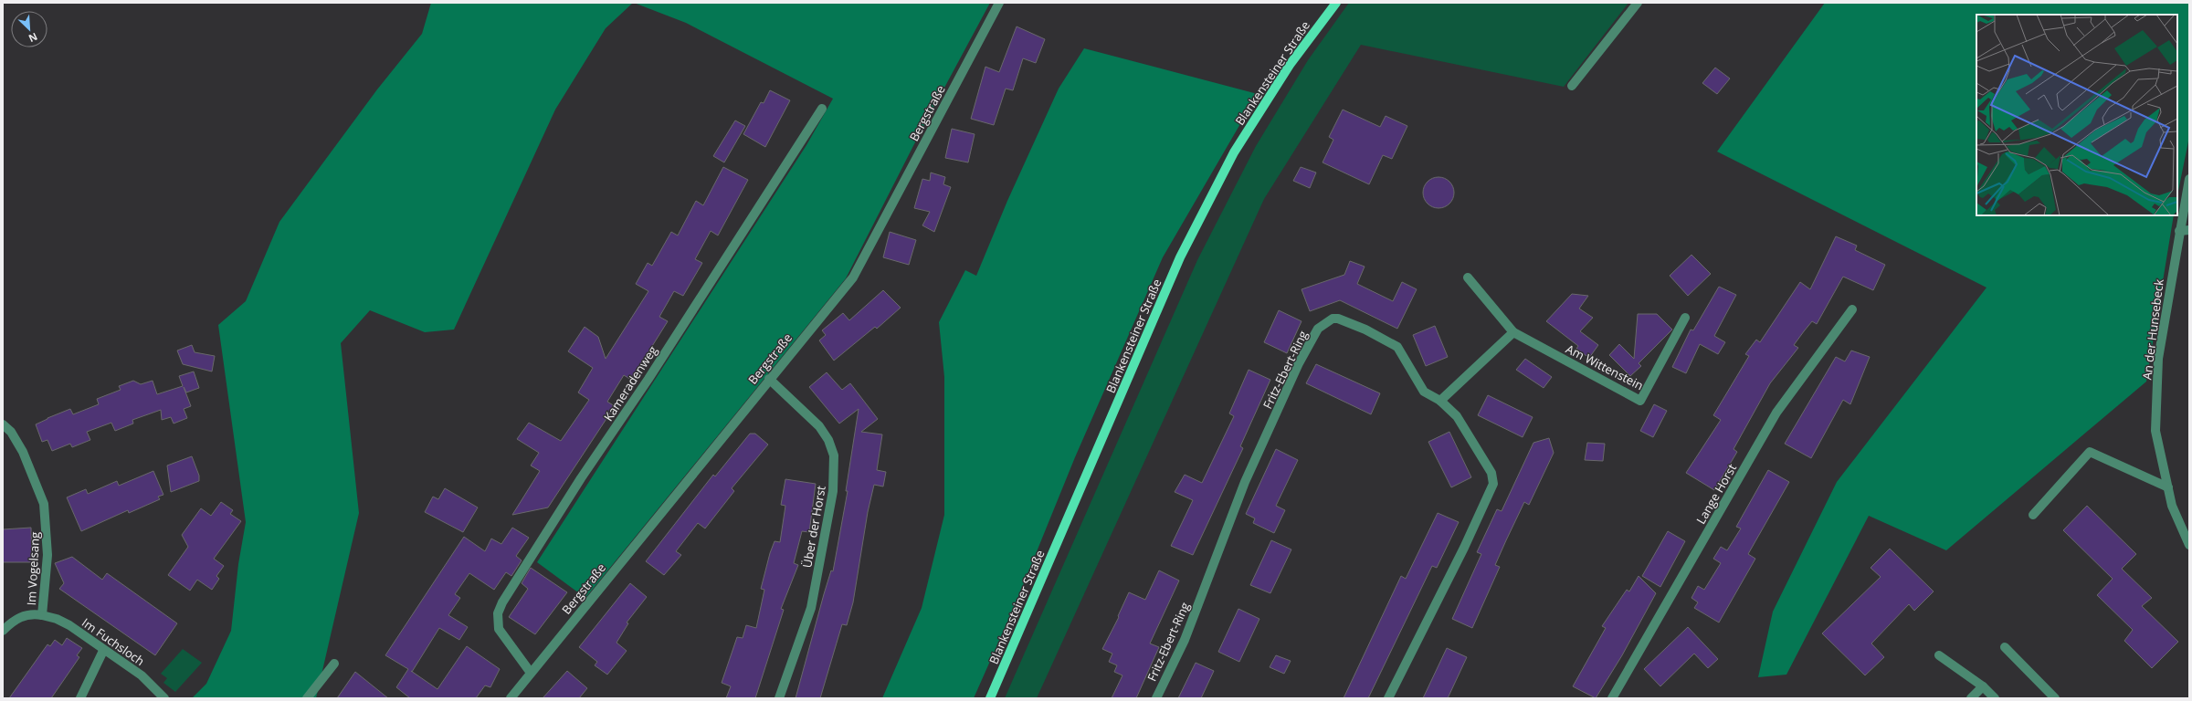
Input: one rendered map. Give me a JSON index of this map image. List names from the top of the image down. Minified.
{"streets":{"main road":["Blankensteiner Straße"],"street":["Bergstraße","An der Hunsebeck","Am Wittenstein","Fritz-Ebert-Ring","Kameradenweg","Lange Horst","Über der Horst","Im Vogelsang","Im Fuchsloch"]},"crossings":[["Bergstraße","Kameradenweg"],["Bergstraße","Über der Horst"],["Im Vogelsang","Im Fuchsloch"]],"north":"bottom right"}
